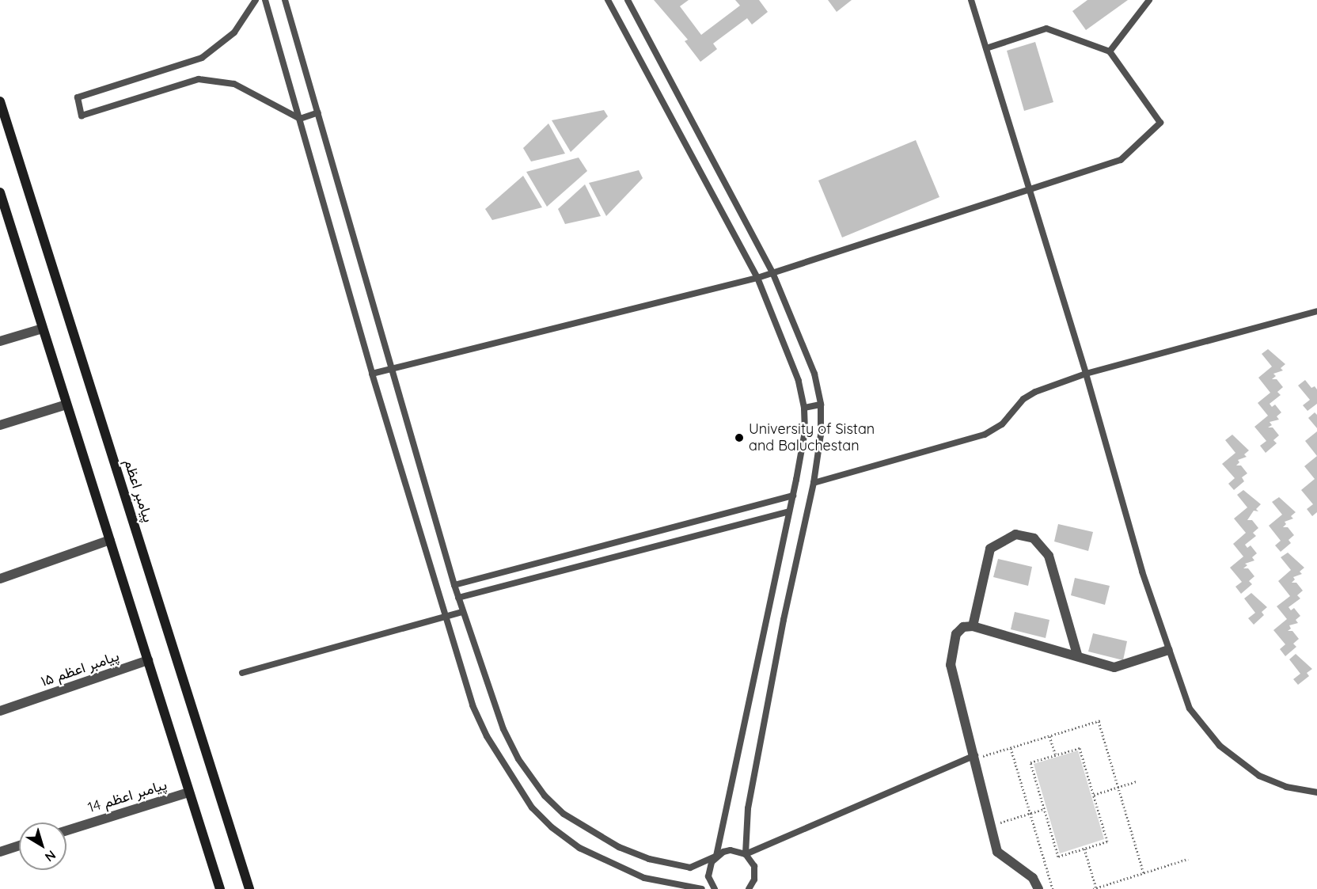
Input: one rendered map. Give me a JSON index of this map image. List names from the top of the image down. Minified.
{"streets":{"main road":["پیامبر اعظم"],"street":["پیامبر اعظم ۱۵","پیامبر اعظم 14"]},"places":["University of Sistan and Baluchestan"],"north":"bottom right"}
